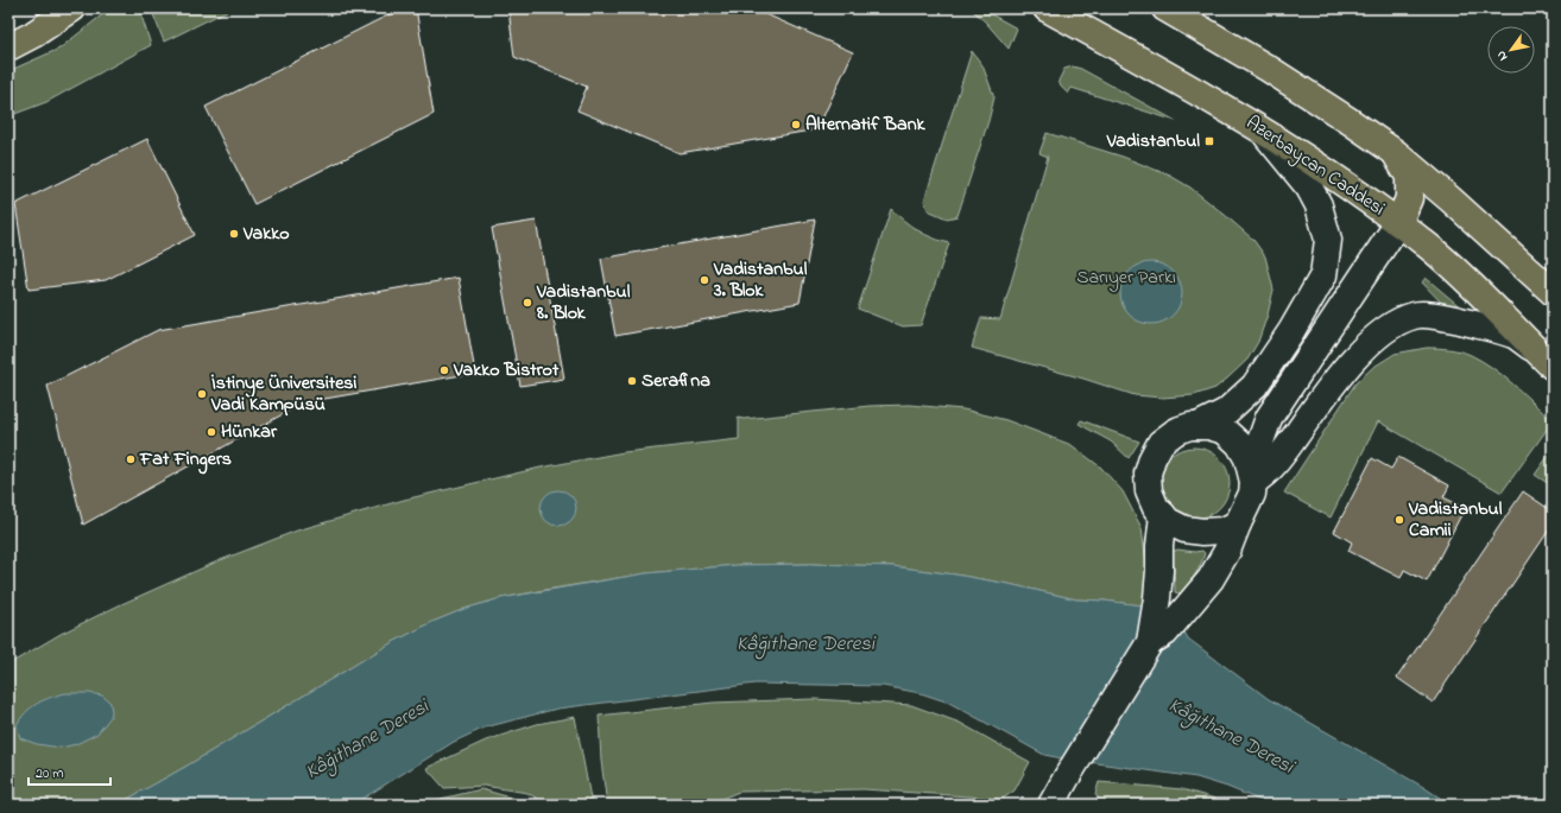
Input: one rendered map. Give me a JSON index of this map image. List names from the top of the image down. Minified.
{"streets":{"main road":["Azerbaycan Caddesi"]},"water":["Kâğıthane Deresi"],"parks":["Sarıyer Parkı"],"places":{"other":["Alternatif Bank","Vakko","Vadistanbul 3. Blok","Vadistanbul 8. Blok","Vakko Bistrot","Serafina","İstinye Üniversitesi Vadi Kampüsü","Hünkar","Fat Fingers","Vadistanbul Camii"],"transit":["Vadistanbul"]},"scale_bar":"20 m","north":"bottom left"}
